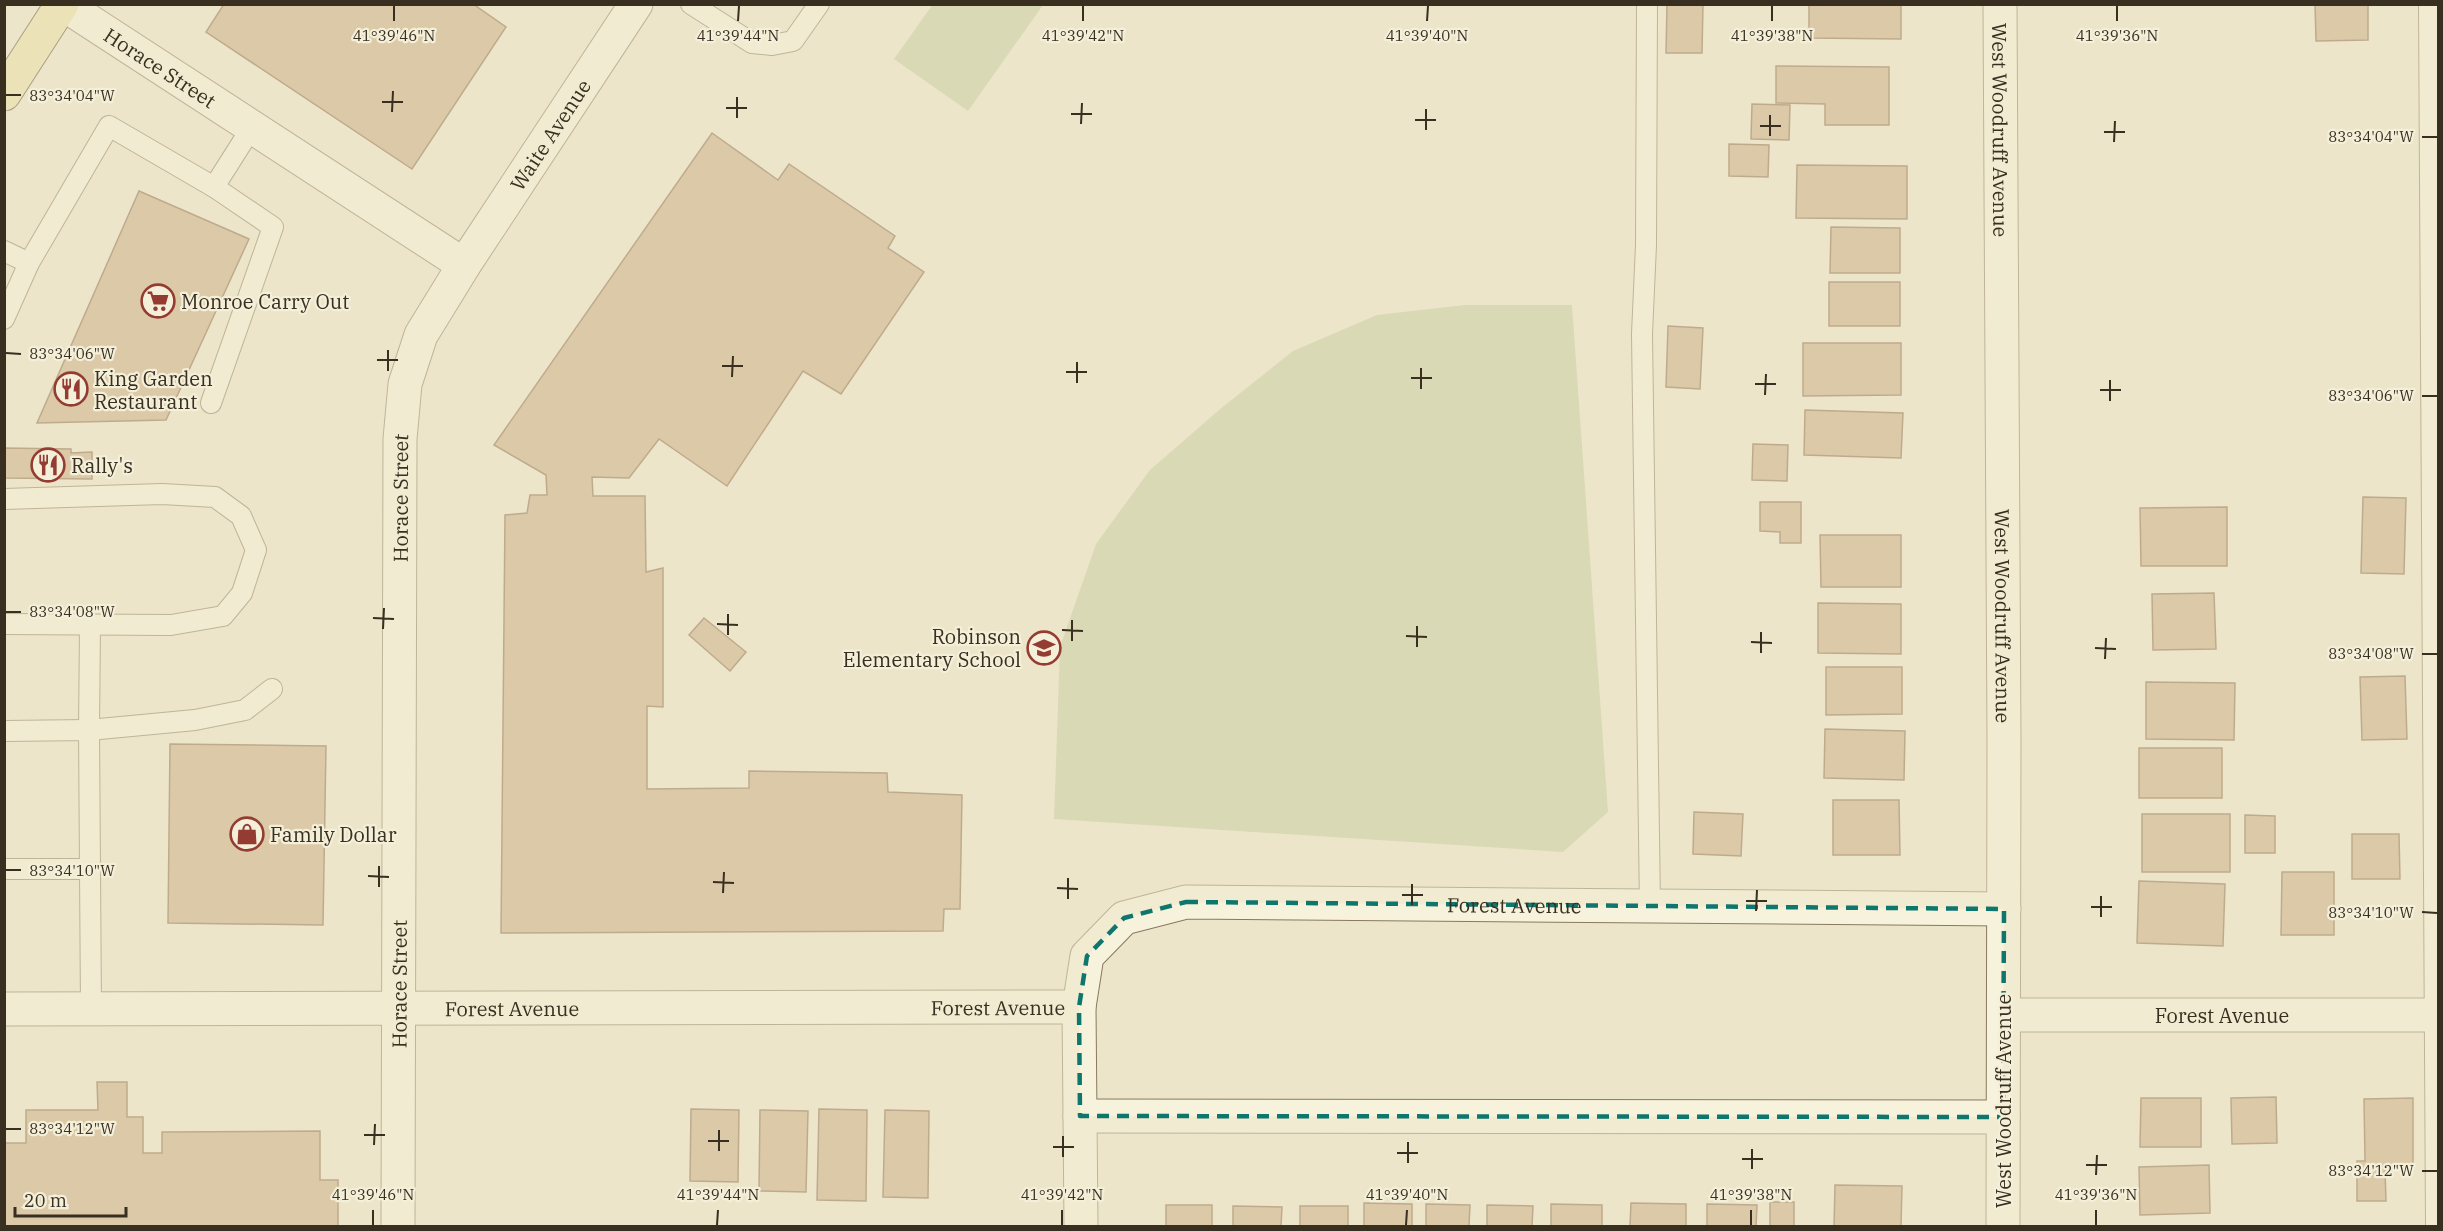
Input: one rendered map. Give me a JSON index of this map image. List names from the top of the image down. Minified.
{"streets":{"street":["Horace Street","West Woodruff Avenue","Waite Avenue","Forest Avenue"]},"crossings":[["Horace Street","Waite Avenue"],["Horace Street","Forest Avenue"],["West Woodruff Avenue","Forest Avenue"]],"places":{"supermarket":["Monroe Carry Out"],"restaurant":["King Garden Restaurant","Rally's"],"school or university":["Robinson Elementary School"],"shop":["Family Dollar"]},"scale_bar":"20 m","coordinates":["41°39'46\"N","41°39'44\"N","41°39'42\"N","41°39'40\"N","41°39'38\"N","41°39'36\"N","83°34'04\"W","83°34'06\"W","83°34'08\"W","83°34'10\"W","83°34'12\"W"]}
